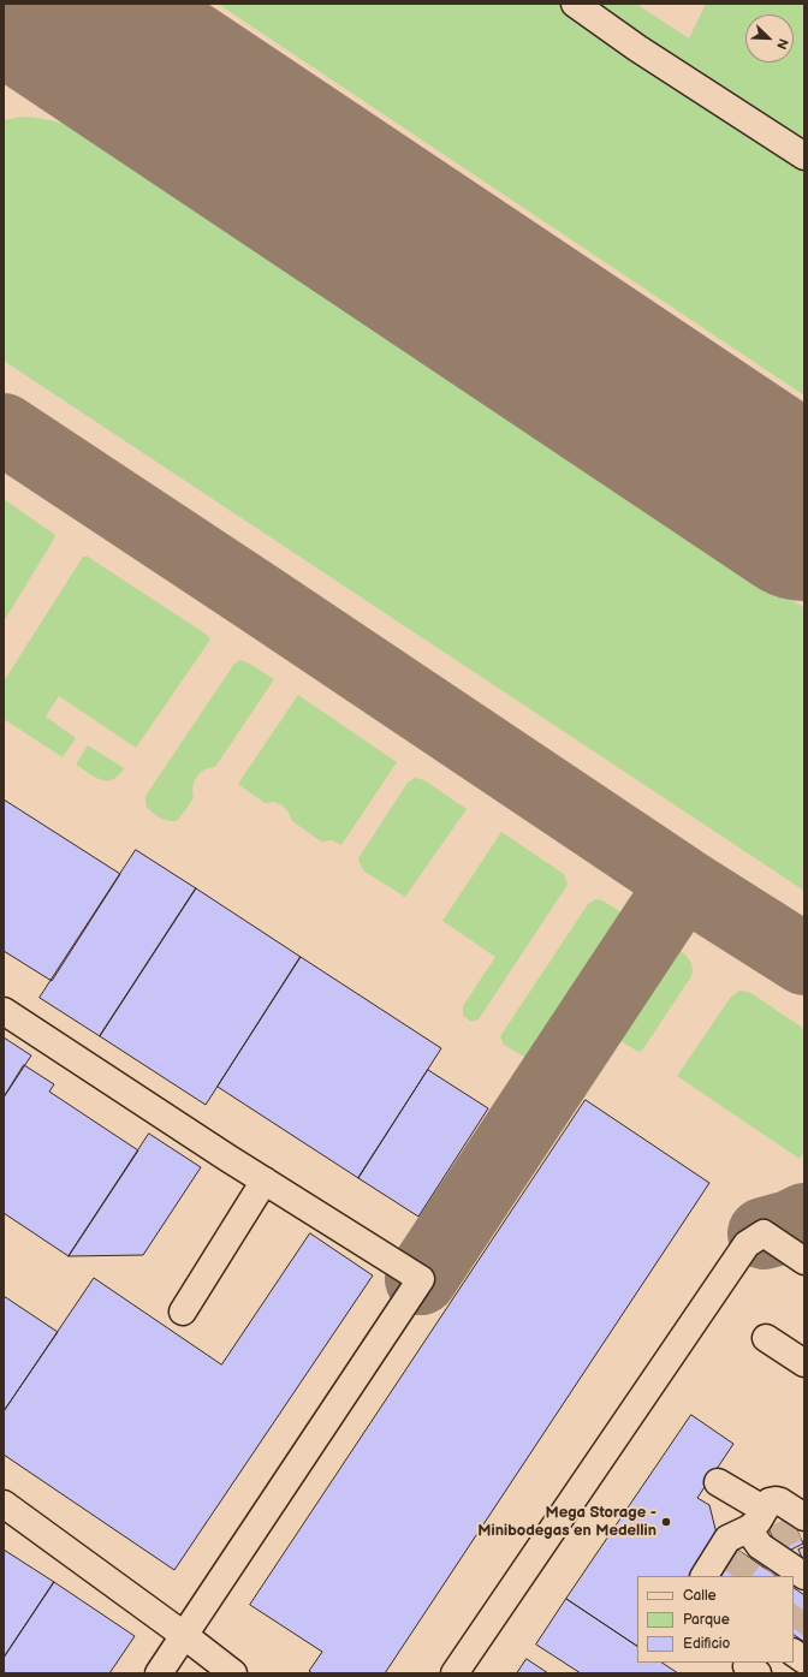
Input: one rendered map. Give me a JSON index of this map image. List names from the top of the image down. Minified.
{"places":["Mega Storage - Minibodegas en Medellin"],"legend":["Calle","Parque","Edificio"],"north":"bottom right"}
